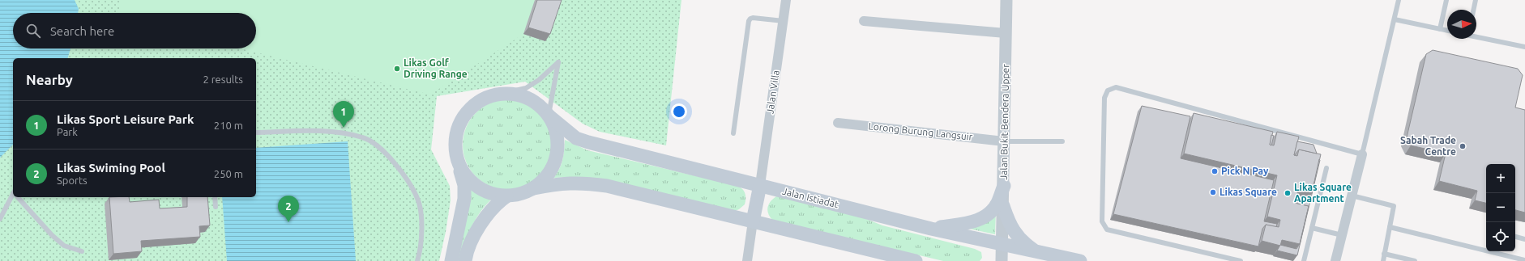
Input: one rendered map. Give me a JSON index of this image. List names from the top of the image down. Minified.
{"streets":{"main road":["Jalan Istiadat"],"street":["Jalan Villa","Jalan Bukit Bendera Upper","Lorong Burung Langsuir"]},"crossings":[["Jalan Villa","Jalan Istiadat"],["Jalan Bukit Bendera Upper","Lorong Burung Langsuir"],["Jalan Bukit Bendera Upper","Jalan Istiadat"]],"places":["Likas Golf Driving Range","Sabah Trade Centre","Pick N Pay","Likas Square","Likas Square Apartment"],"north":"right","page":{"search":"Search here","heading":["Nearby","2 results"],"list":[{"mark":"1","name":"Likas Sport Leisure Park","note":"Park","value":"210 m"},{"mark":"2","name":"Likas Swiming Pool","note":"Sports","value":"250 m"}],"pins":["1","2"],"map_buttons":["+","−"]}}
